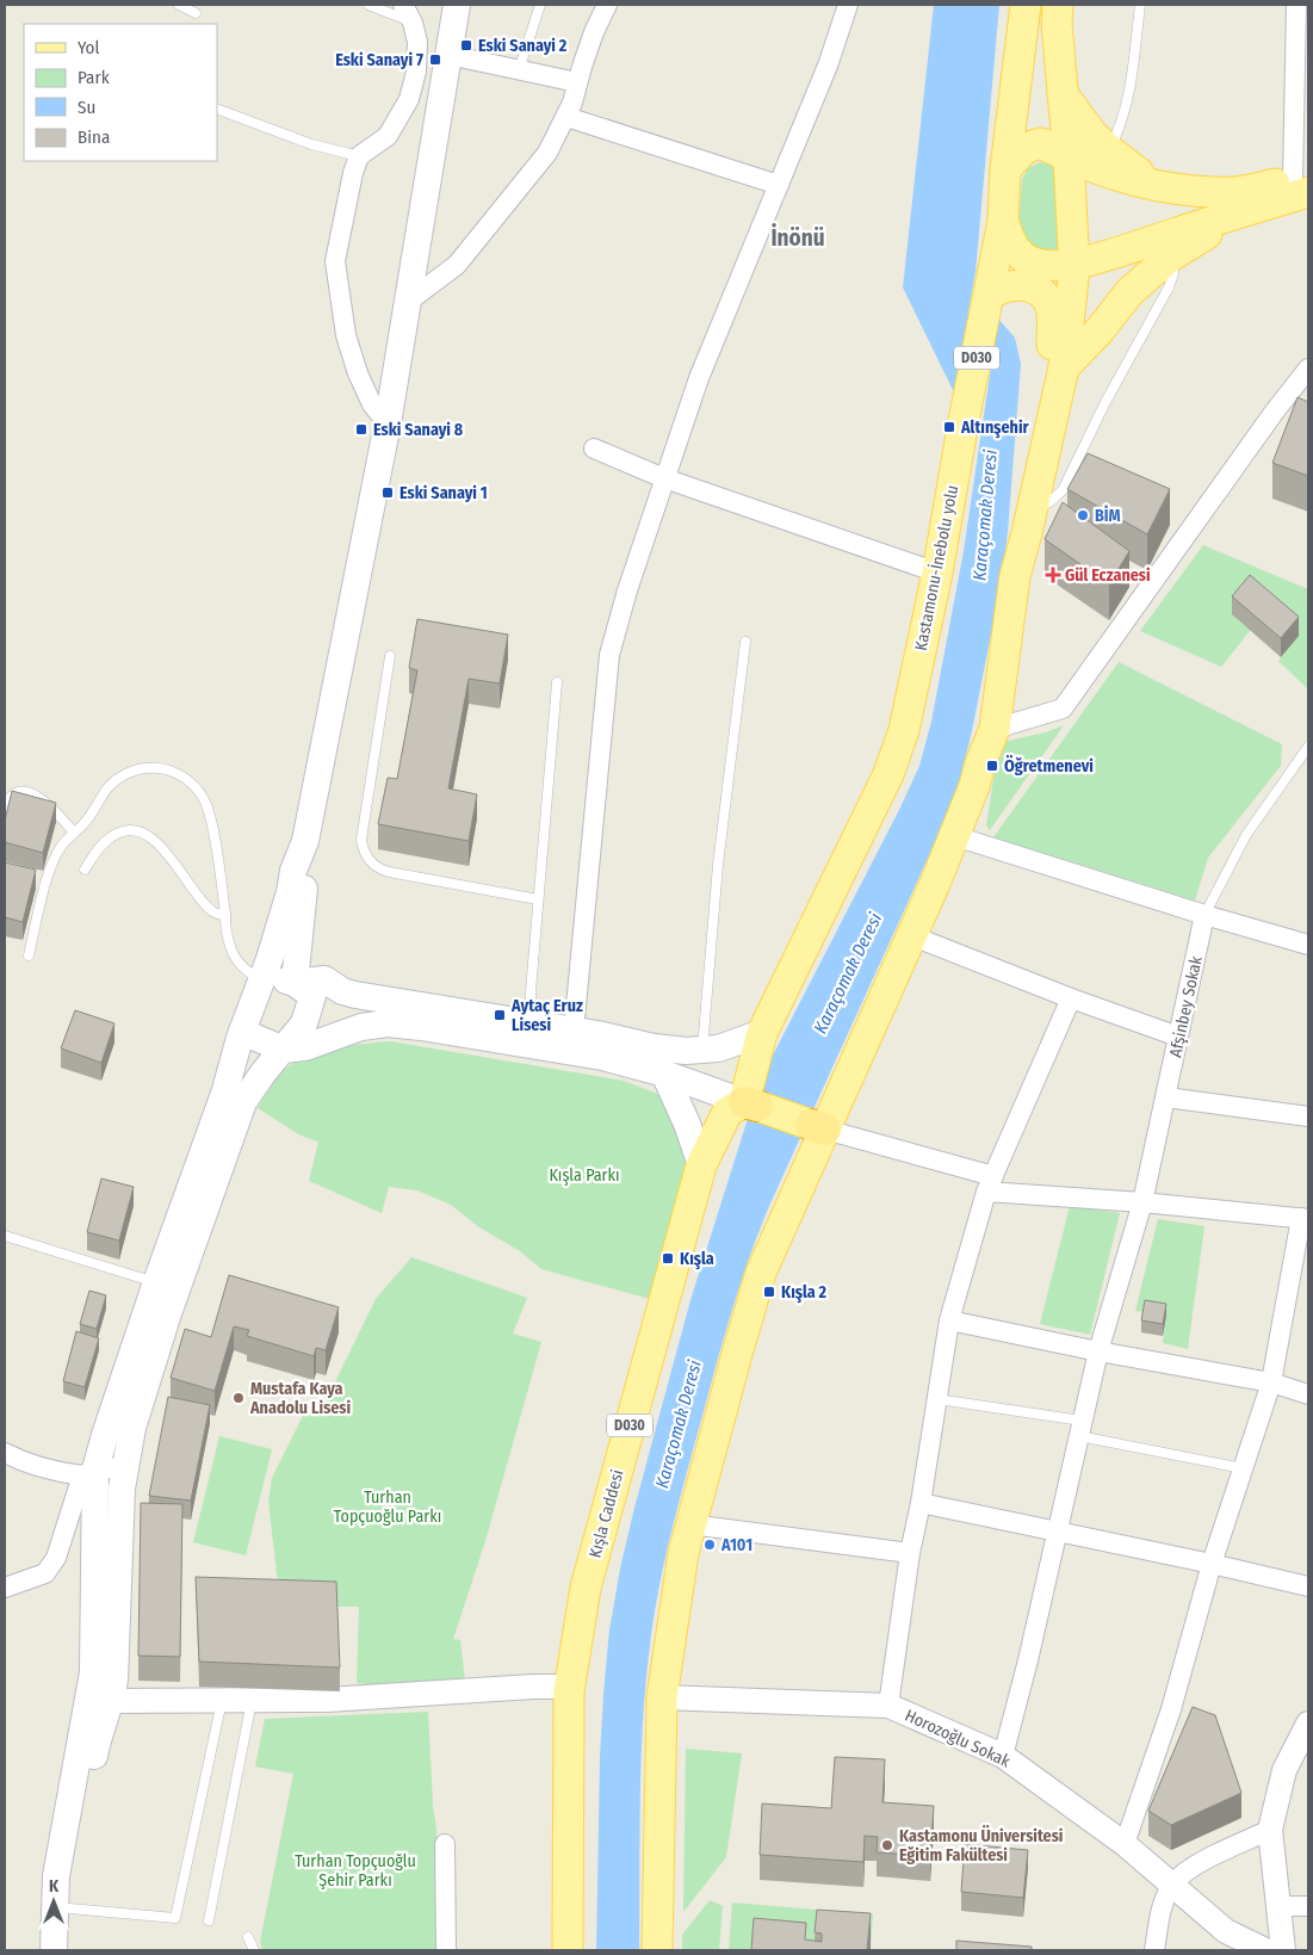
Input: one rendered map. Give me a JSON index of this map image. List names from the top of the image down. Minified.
{"streets":{"main road":["D030","Kastamonu-İnebolu yolu","Kışla Caddesi"],"street":["Afşinbey Sokak","Horozoğlu Sokak"]},"crossings":[["Kastamonu-İnebolu yolu","Kışla Caddesi"],["Afşinbey Sokak","Horozoğlu Sokak"]],"districts":["İnönü"],"water":["Karaçomak Deresi"],"parks":["Kışla Parkı","Turhan Topçuoğlu Parkı","Turhan Topçuoğlu Şehir Parkı"],"places":{"transit":["Eski Sanayi 2","Eski Sanayi 7","Altınşehir","Eski Sanayi 8","Eski Sanayi 1","Öğretmenevi","Aytaç Eruz Lisesi","Kışla","Kışla 2"],"other":["BİM","Mustafa Kaya Anadolu Lisesi","A101","Kastamonu Üniversitesi Eğitim Fakültesi"],"health":["Gül Eczanesi"]},"legend":["Yol","Park","Su","Bina"],"north":"top"}
